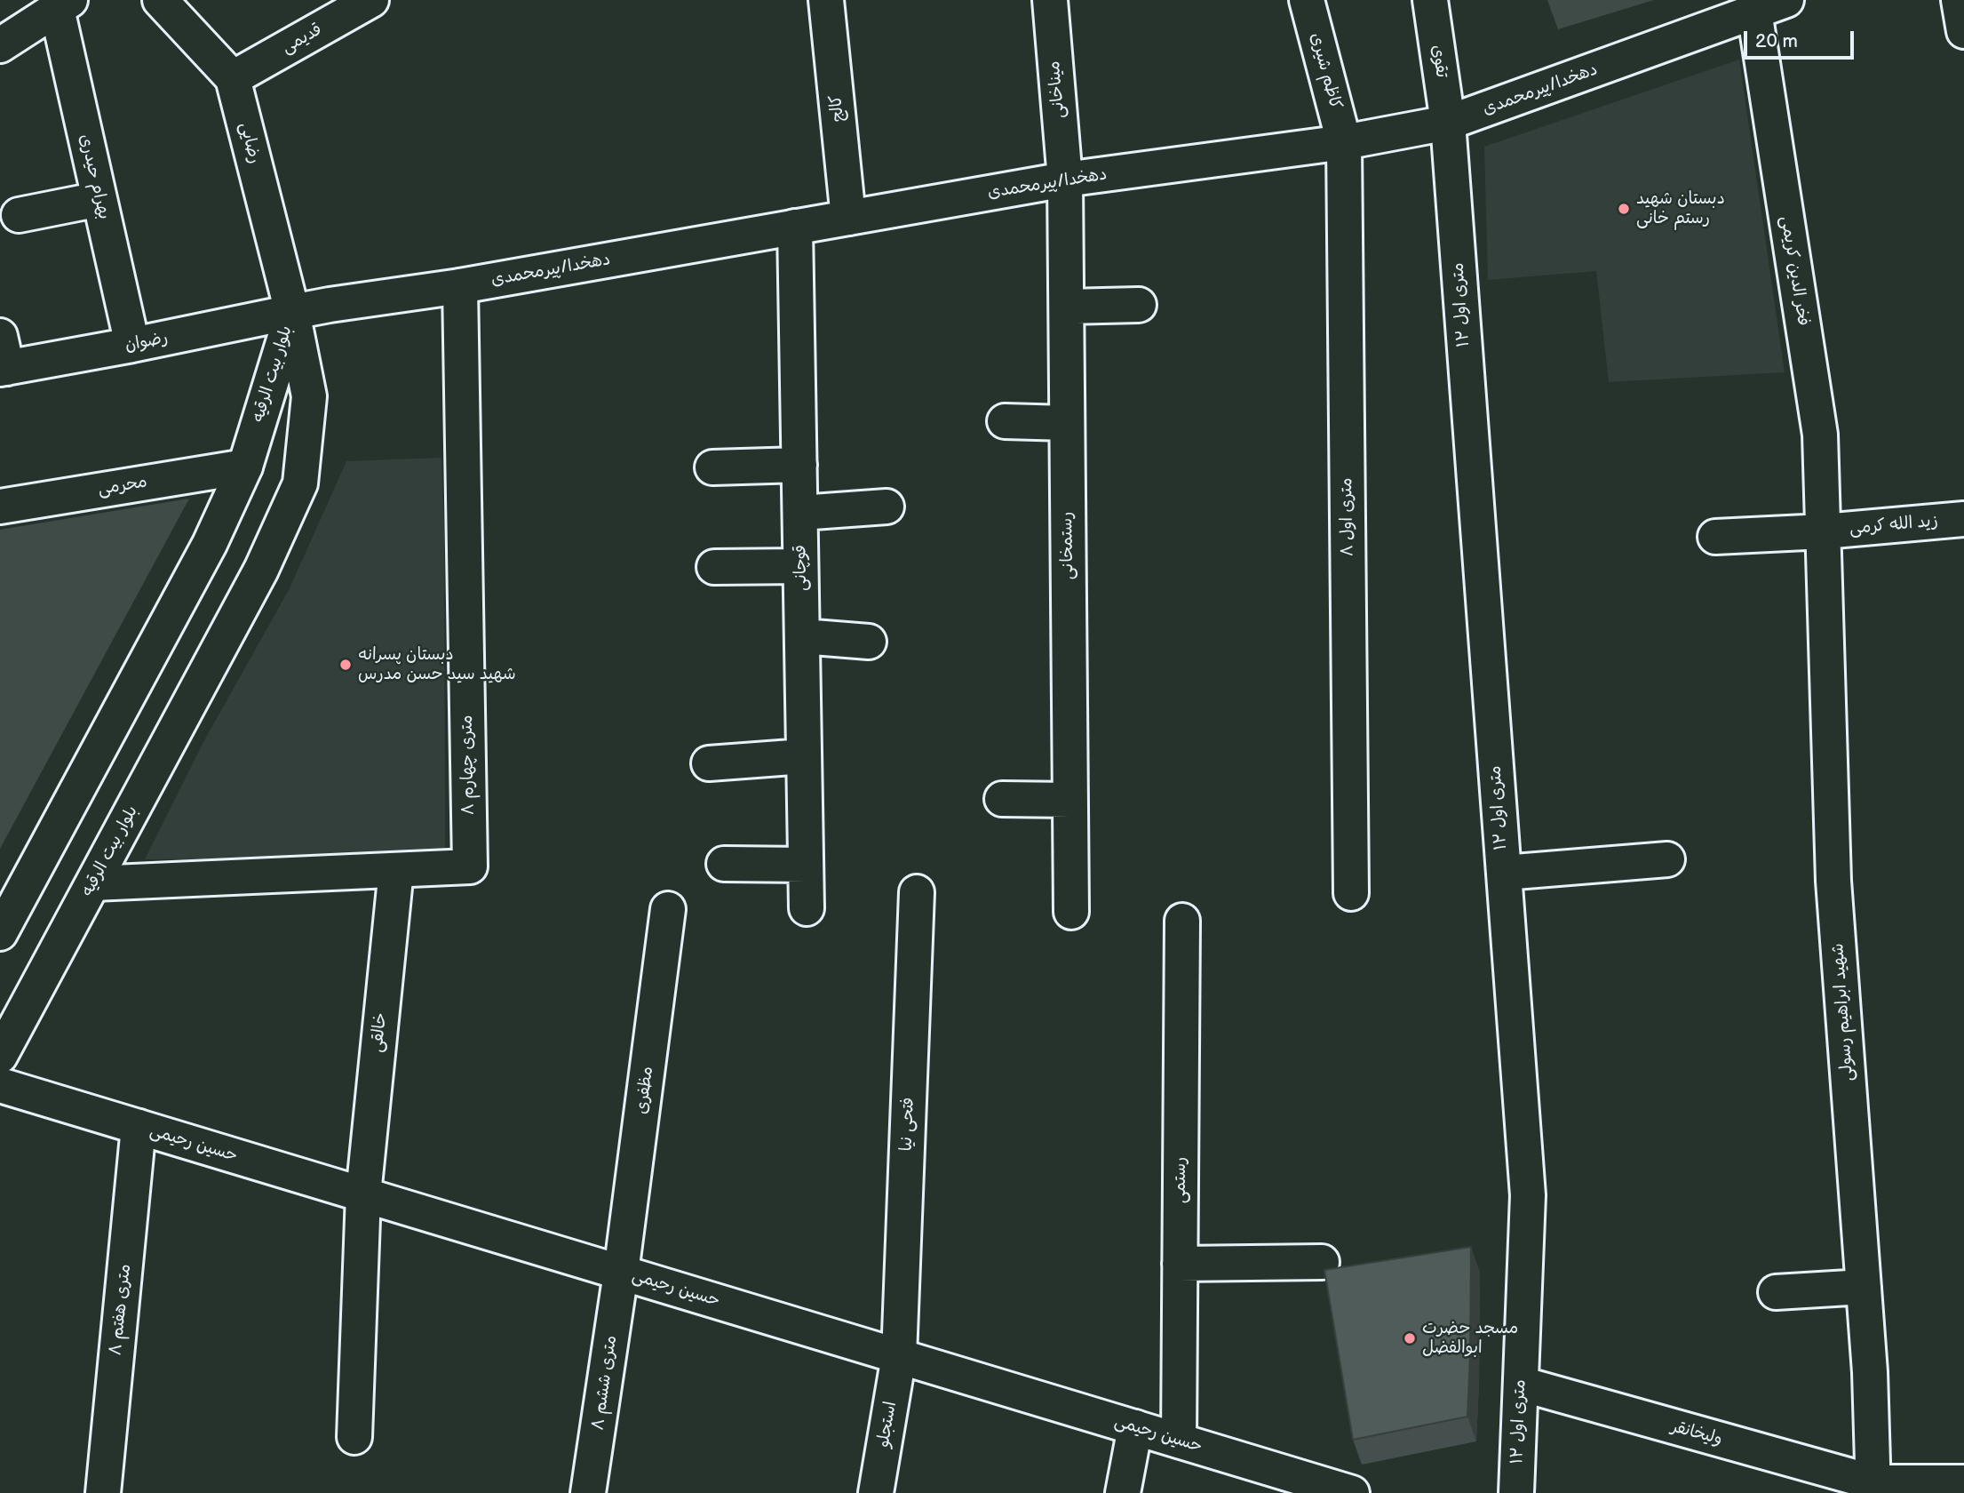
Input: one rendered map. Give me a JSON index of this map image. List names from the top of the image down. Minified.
{"streets":{"street":["قدیمی","تقوی","کاظم شیری","میناخانی","دهخدا/پیرمحمدی","کالج","رضایی","بهرام حیدری","فخر الدین کریمی","۱۲ متری اول","رضوان","بلوار بیت الرقیه","محرمی","۸ متری اول","زید الله کرمی","رستمخانی","قوچانی","۸ متری چهارم","شهید ابراهیم رسولی","خالقی","مظفری","فتحی نیا","حسین رحیمی","رستمی","۸ متری هفتم","۸ متری ششم","استجلو","ولیخانقر"]},"crossings":[["قدیمی","رضایی"],["تقوی","دهخدا/پیرمحمدی"],["تقوی","۱۲ متری اول"],["کاظم شیری","دهخدا/پیرمحمدی"],["کاظم شیری","۸ متری اول"],["میناخانی","دهخدا/پیرمحمدی"],["میناخانی","رستمخانی"],["دهخدا/پیرمحمدی","کالج"],["دهخدا/پیرمحمدی","رضایی"],["دهخدا/پیرمحمدی","فخر الدین کریمی"],["دهخدا/پیرمحمدی","۱۲ متری اول"],["دهخدا/پیرمحمدی","رضوان"],["دهخدا/پیرمحمدی","بلوار بیت الرقیه"],["دهخدا/پیرمحمدی","۸ متری اول"],["دهخدا/پیرمحمدی","رستمخانی"],["دهخدا/پیرمحمدی","قوچانی"],["دهخدا/پیرمحمدی","۸ متری چهارم"],["رضایی","رضوان"],["رضایی","بلوار بیت الرقیه"],["بهرام حیدری","رضوان"],["فخر الدین کریمی","زید الله کرمی"],["فخر الدین کریمی","شهید ابراهیم رسولی"],["۱۲ متری اول","ولیخانقر"],["رضوان","بلوار بیت الرقیه"],["بلوار بیت الرقیه","محرمی"],["بلوار بیت الرقیه","۸ متری چهارم"],["زید الله کرمی","شهید ابراهیم رسولی"],["۸ متری چهارم","خالقی"],["شهید ابراهیم رسولی","ولیخانقر"],["خالقی","حسین رحیمی"],["مظفری","حسین رحیمی"],["مظفری","۸ متری ششم"],["فتحی نیا","حسین رحیمی"],["فتحی نیا","استجلو"],["حسین رحیمی","رستمی"],["حسین رحیمی","۸ متری هفتم"],["حسین رحیمی","۸ متری ششم"],["حسین رحیمی","استجلو"]],"places":["دبستان شهید رستم خانی","دبستان پسرانه شهید سید حسن مدرس","مسجد حضرت ابوالفضل"],"scale_bar":"20 m"}
